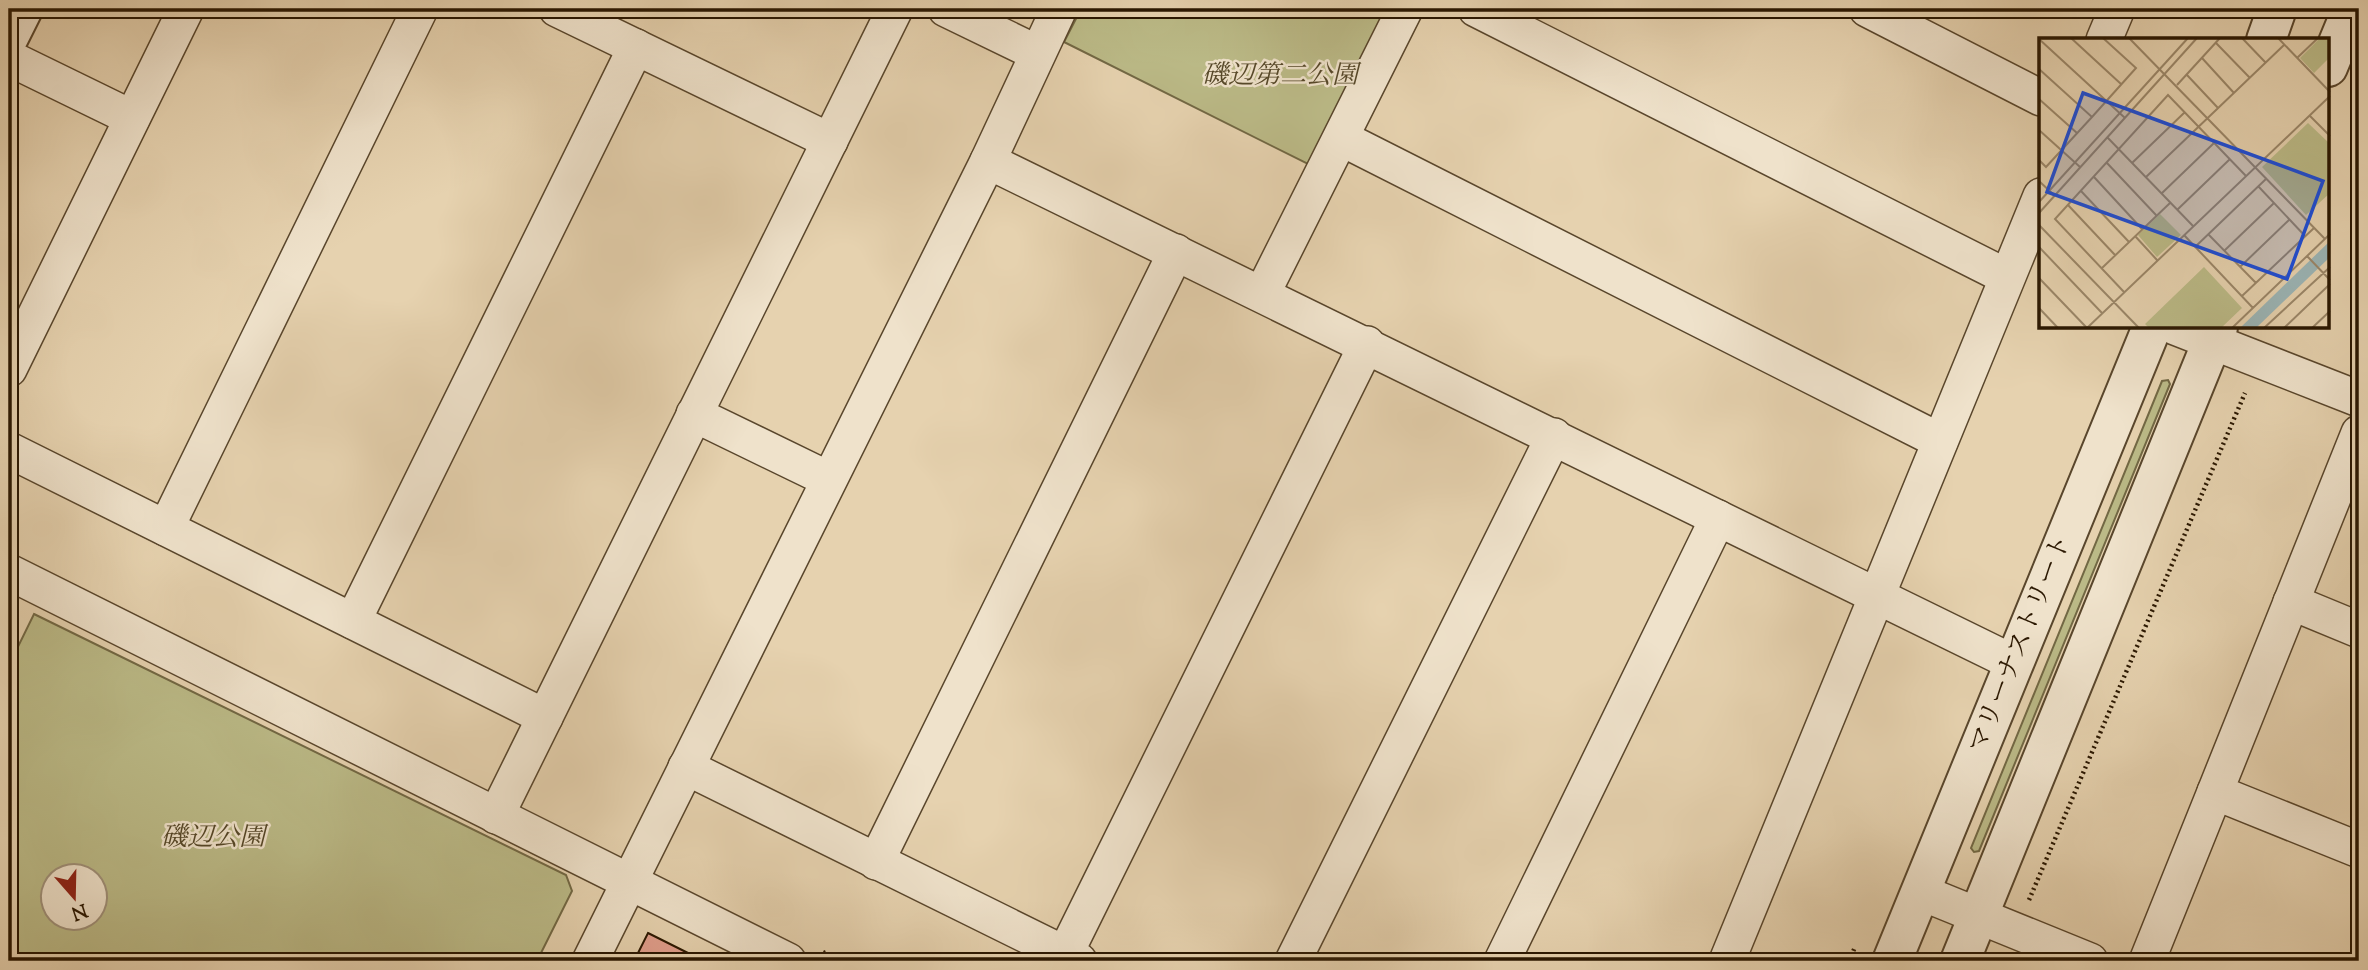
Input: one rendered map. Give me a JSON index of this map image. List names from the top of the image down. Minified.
{"streets":{"street":["マリーナストリート"]},"parks":["磯辺第二公園","磯辺公園"],"north":"bottom"}
